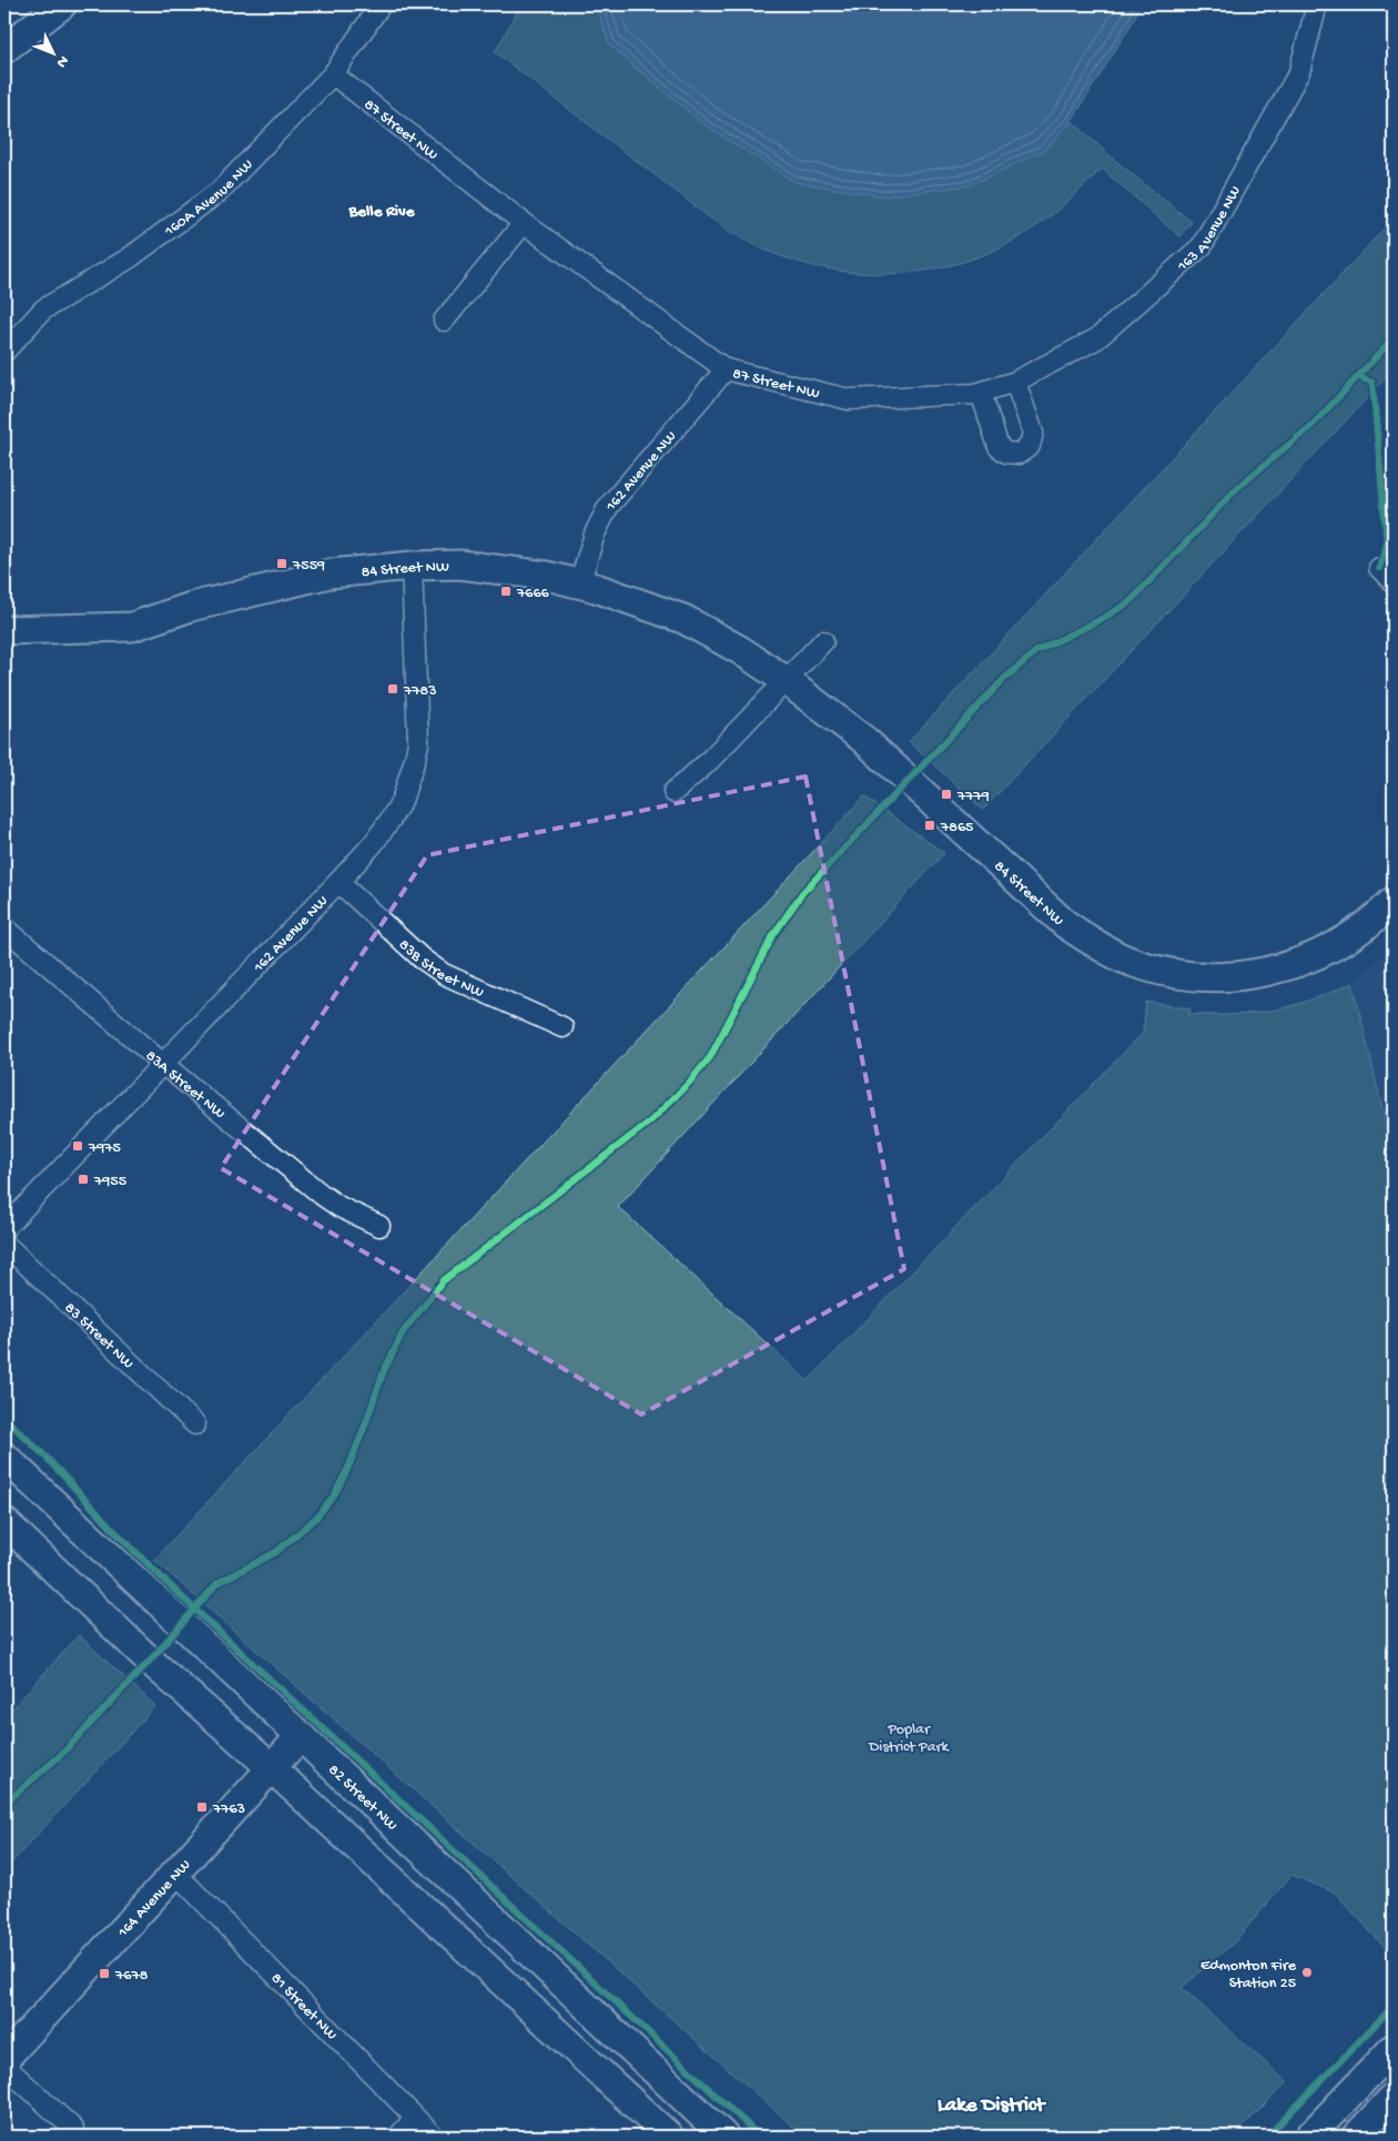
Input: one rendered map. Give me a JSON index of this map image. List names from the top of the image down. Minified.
{"streets":{"main road":["84 Street NW","82 Street NW","164 Avenue NW"],"street":["87 Street NW","160A Avenue NW","163 Avenue NW","162 Avenue NW","83B Street NW","83A Street NW","83 Street NW","81 Street NW"]},"crossings":[["87 Street NW","160A Avenue NW"],["87 Street NW","163 Avenue NW"],["87 Street NW","162 Avenue NW"],["162 Avenue NW","84 Street NW"],["162 Avenue NW","83B Street NW"],["162 Avenue NW","83A Street NW"],["82 Street NW","164 Avenue NW"],["164 Avenue NW","81 Street NW"]],"districts":["Belle Rive","Lake District"],"parks":["Poplar District Park"],"places":{"transit":["7559","7666","7783","7779","7865","7975","7955","7763","7678"],"other":["Edmonton Fire Station 25"]},"north":"bottom right"}
